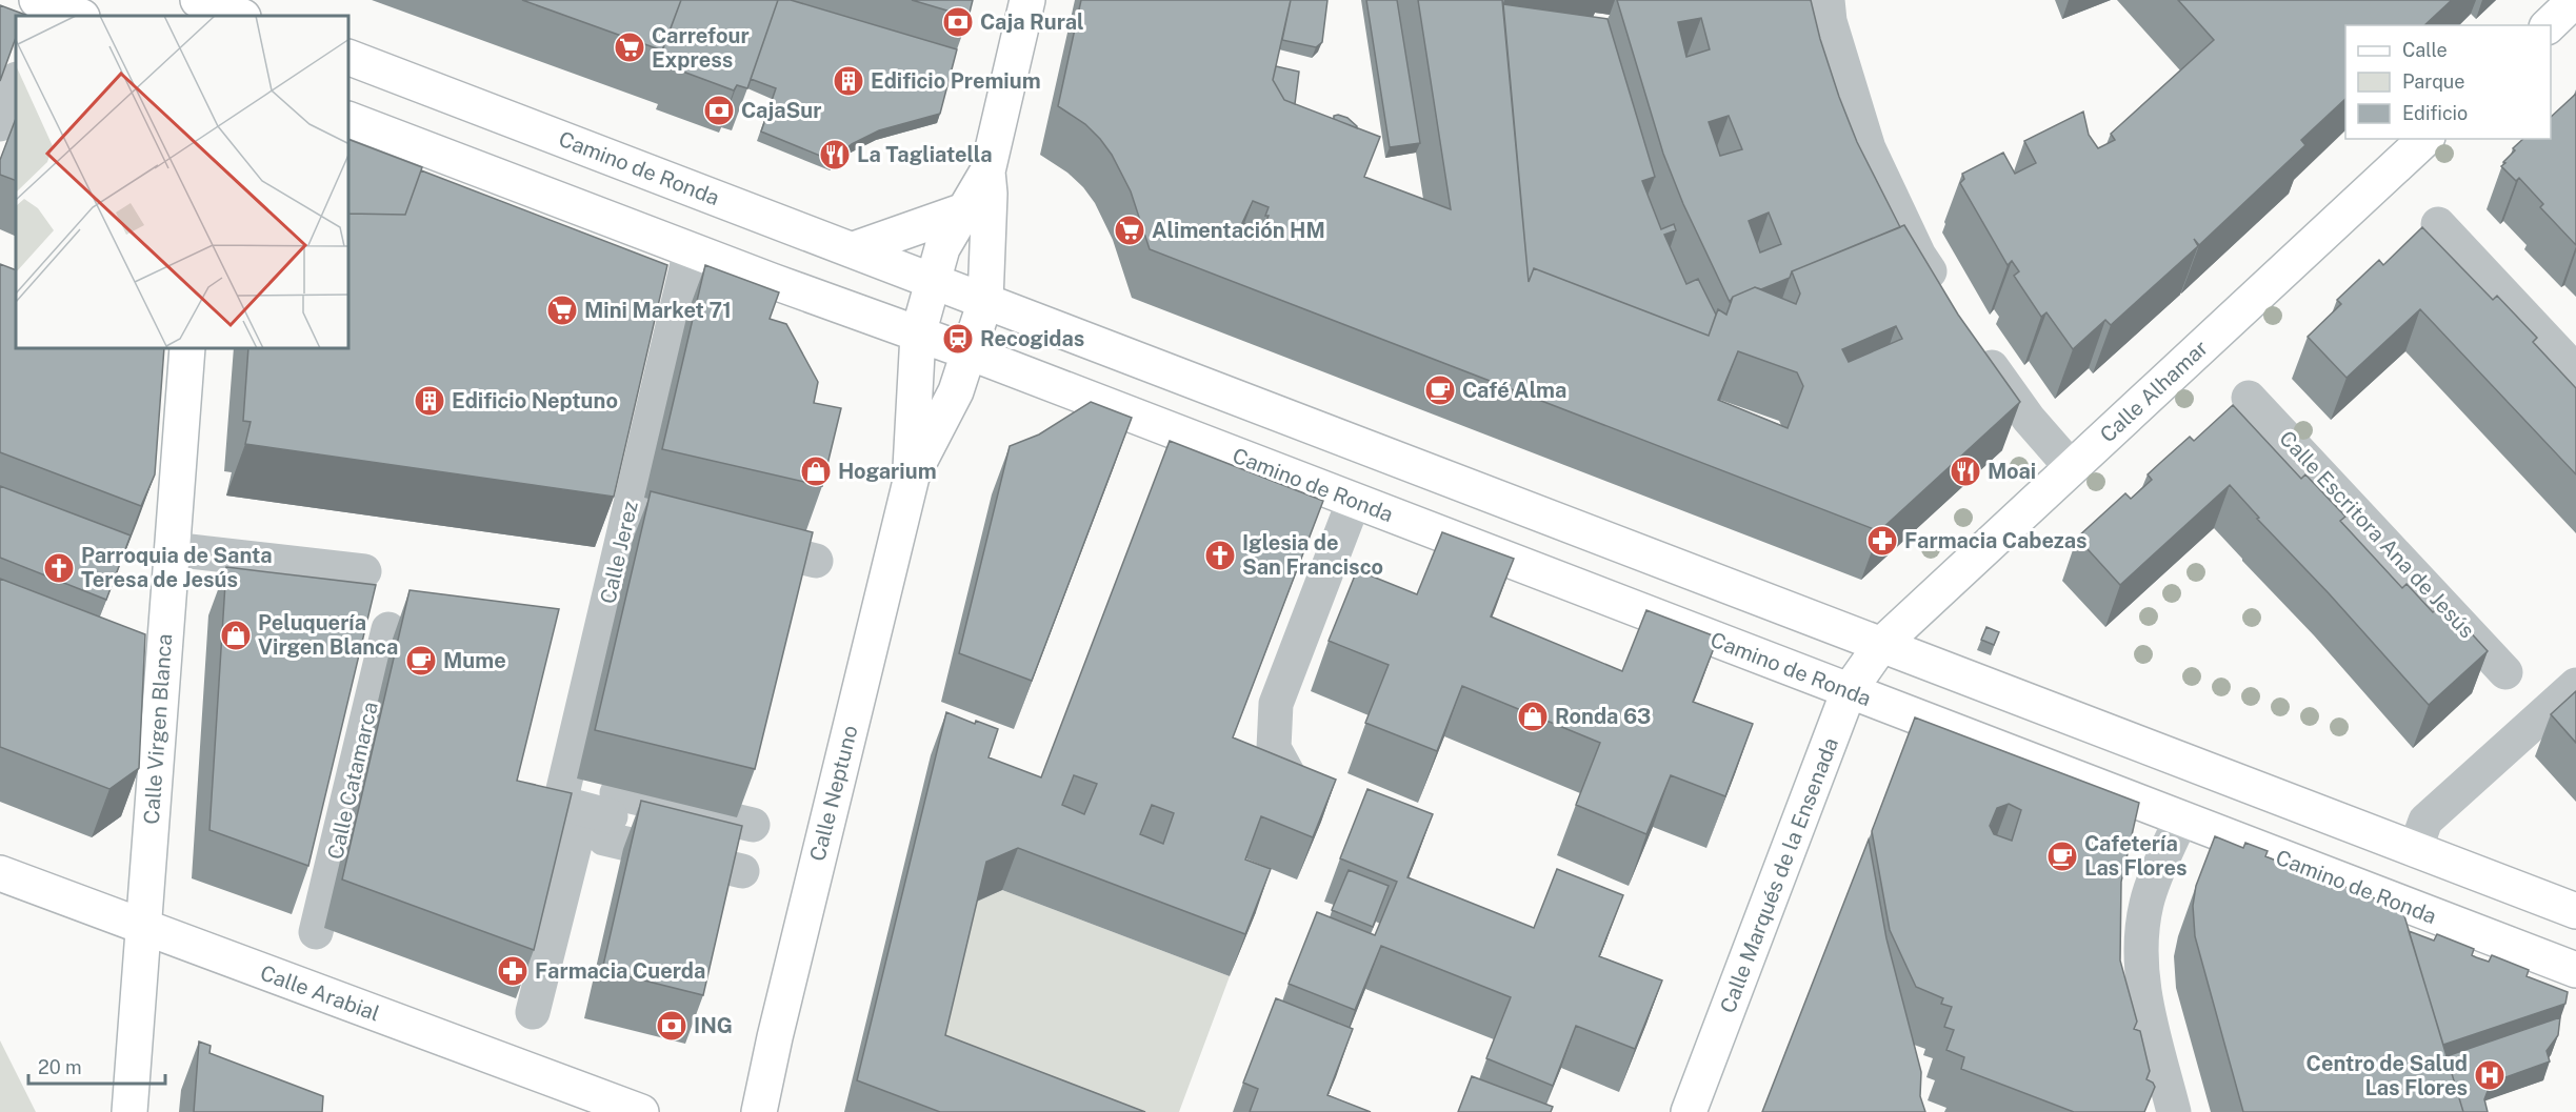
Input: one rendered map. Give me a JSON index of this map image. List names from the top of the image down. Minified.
{"streets":{"main road":["Camino de Ronda","Calle Alhamar","Calle Virgen Blanca","Calle Neptuno","Calle Marqués de la Ensenada","Calle Arabial"],"street":["Calle Escritora Ana de Jesús","Calle Jerez","Calle Catamarca"]},"crossings":[["Camino de Ronda","Calle Alhamar"],["Camino de Ronda","Calle Jerez"],["Camino de Ronda","Calle Neptuno"],["Camino de Ronda","Calle Marqués de la Ensenada"],["Calle Alhamar","Calle Marqués de la Ensenada"],["Calle Virgen Blanca","Calle Arabial"]],"places":{"bank":["Caja Rural","CajaSur","ING"],"supermarket":["Carrefour Express","Alimentación HM","Mini Market 71"],"building":["Edificio Premium","Edificio Neptuno"],"restaurant":["La Tagliatella","Moai"],"station":["Recogidas"],"cafe":["Café Alma","Mume","Cafetería Las Flores"],"shop":["Hogarium","Peluquería Virgen Blanca","Ronda 63"],"pharmacy":["Farmacia Cabezas","Farmacia Cuerda"],"church":["Iglesia de San Francisco","Parroquia de Santa Teresa de Jesús"],"hospital":["Centro de Salud Las Flores"]},"legend":["Calle","Parque","Edificio"],"scale_bar":"20 m"}
